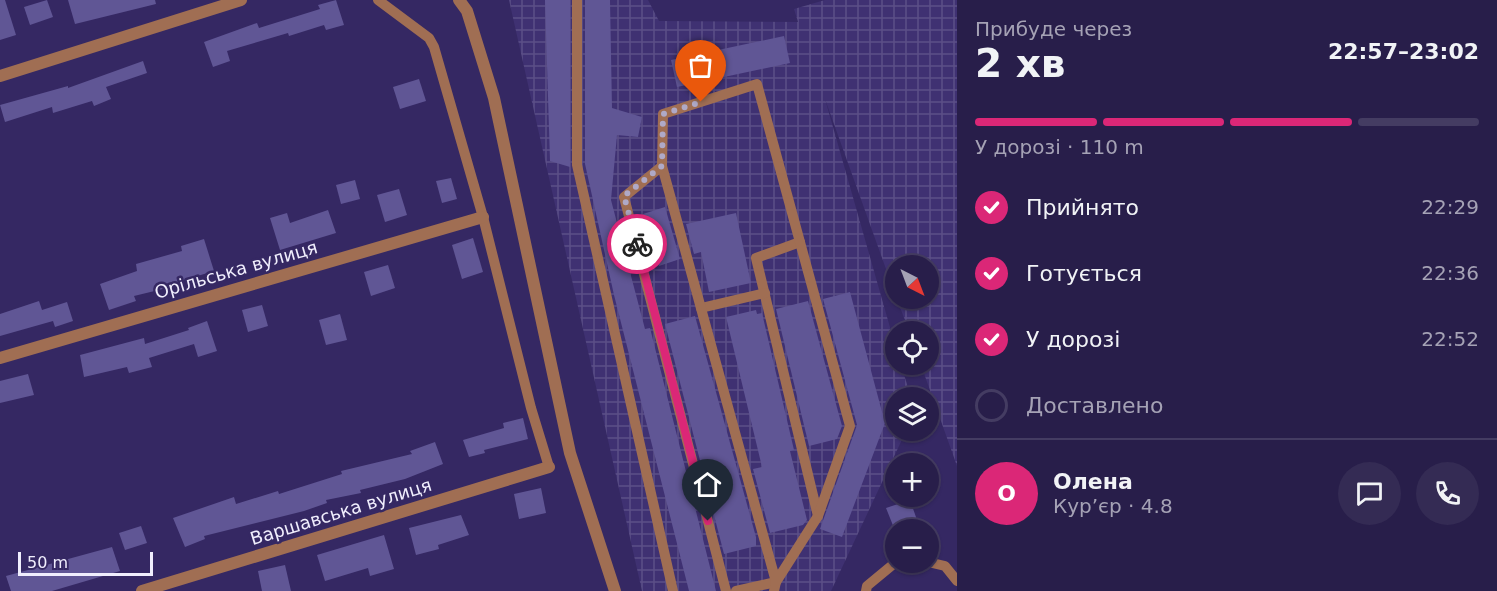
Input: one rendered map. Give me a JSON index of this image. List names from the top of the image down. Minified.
{"streets":{"street":["Орільська вулиця","Варшавська вулиця"]},"scale_bar":"50 m","north":"bottom right","page":{"heading":["2 хв","Прибуде через","22:57–23:02"],"panel":["Олена","Кур’єр · 4.8"],"bar":"У дорозі · 110 m","list":[["Прийнято","22:29"],["Готується","22:36"],["У дорозі","22:52"],"Доставлено"],"map_buttons":["+","−"],"round":"О","scale":"50 m"}}
